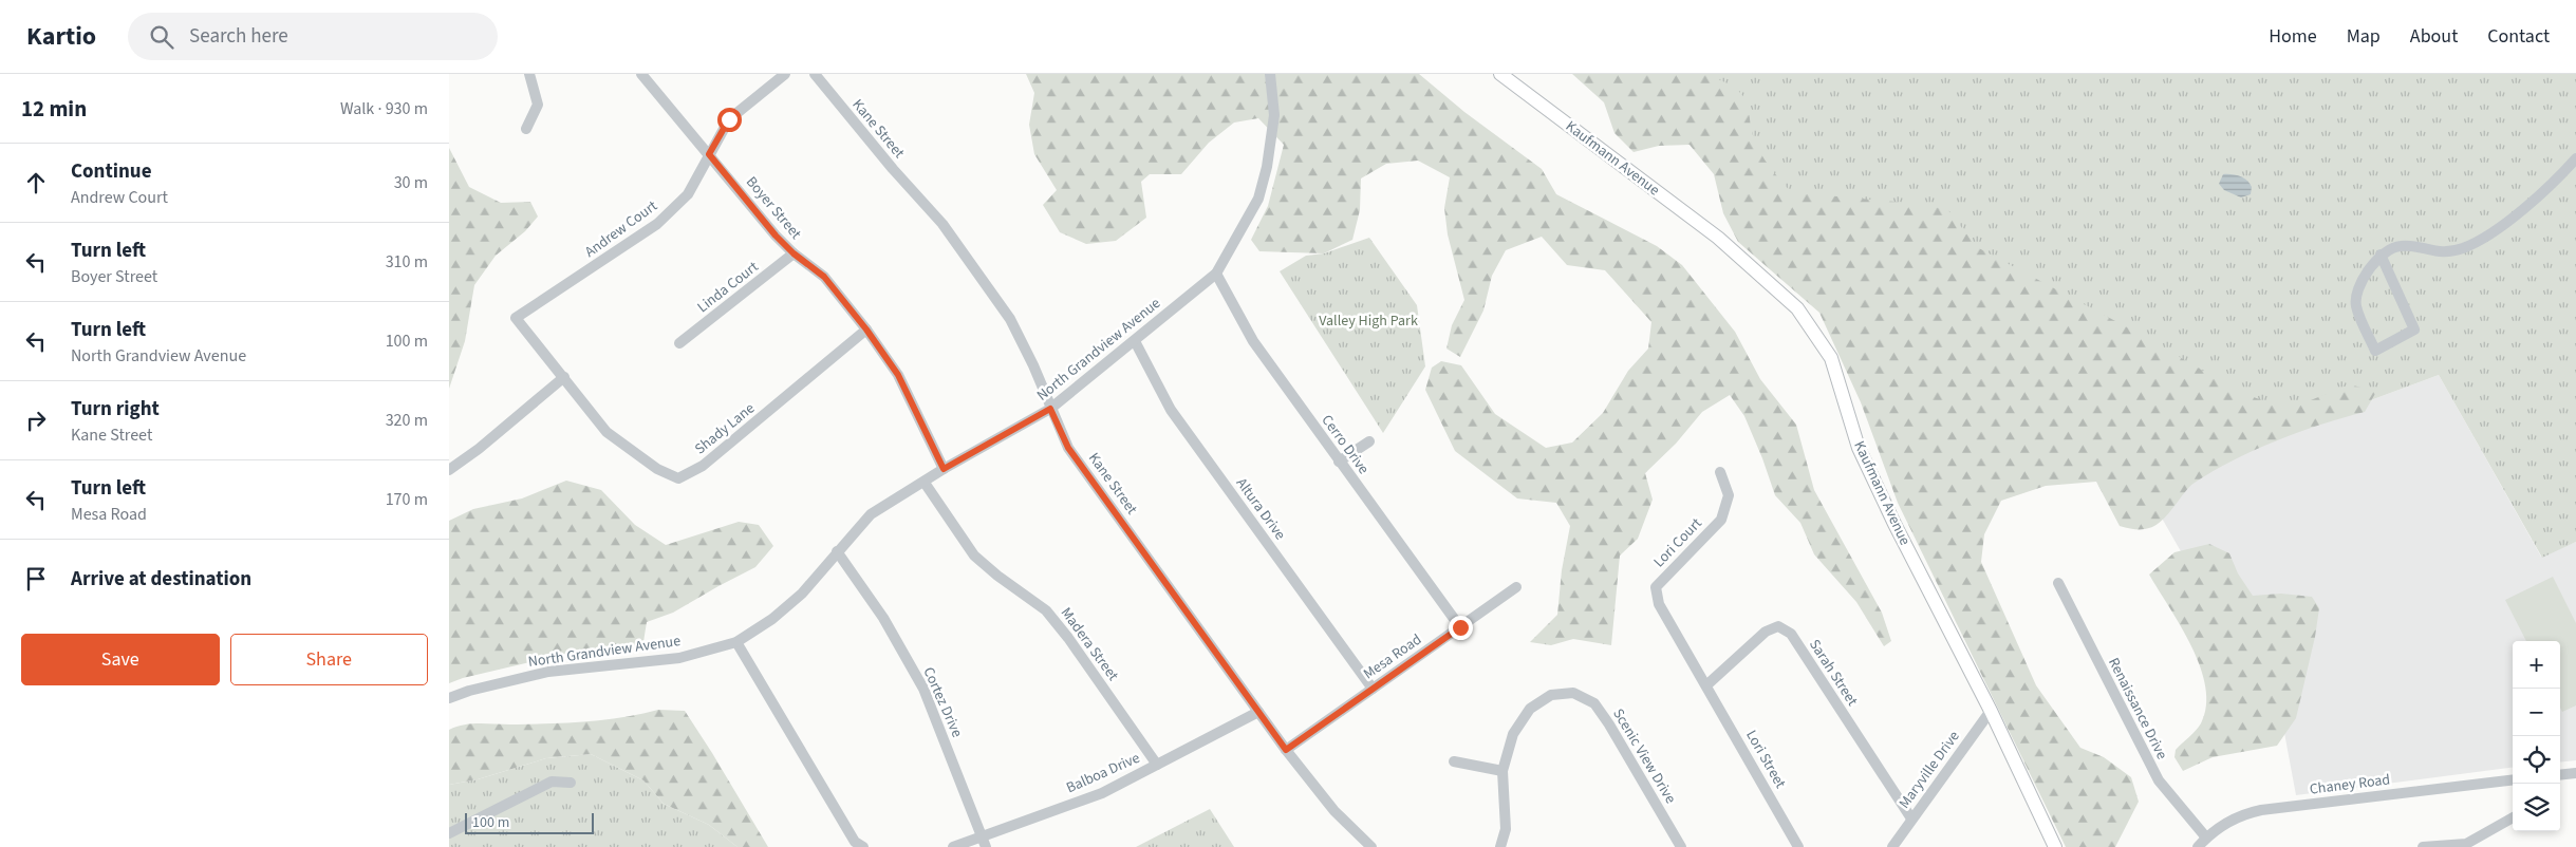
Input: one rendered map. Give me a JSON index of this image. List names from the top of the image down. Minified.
{"streets":{"main road":["Kaufmann Avenue"],"street":["Kane Street","Boyer Street","Andrew Court","Linda Court","North Grandview Avenue","Shady Lane","Cerro Drive","Altura Drive","Lori Court","Madera Street","Mesa Road","Sarah Street","Cortez Drive","Renaissance Drive","Scenic View Drive","Lori Street","Maryville Drive","Balboa Drive","Chaney Road"]},"crossings":[["Kane Street","North Grandview Avenue"],["Kane Street","Mesa Road"],["Kane Street","Balboa Drive"],["Kaufmann Avenue","Maryville Drive"],["Boyer Street","Andrew Court"],["Boyer Street","Linda Court"],["Boyer Street","North Grandview Avenue"],["Boyer Street","Shady Lane"],["Andrew Court","Shady Lane"],["North Grandview Avenue","Cerro Drive"],["North Grandview Avenue","Altura Drive"],["North Grandview Avenue","Madera Street"],["North Grandview Avenue","Cortez Drive"],["Cerro Drive","Mesa Road"],["Altura Drive","Mesa Road"],["Lori Court","Sarah Street"],["Lori Court","Lori Street"],["Madera Street","Balboa Drive"],["Sarah Street","Lori Street"],["Sarah Street","Maryville Drive"],["Cortez Drive","Balboa Drive"],["Renaissance Drive","Chaney Road"]],"parks":["Valley High Park"],"scale_bar":"100 m","page":{"header":"Kartio","search":"Search here","nav":["Home","Map","About","Contact"],"heading":["12 min","Walk · 930 m"],"list":[["Continue","Andrew Court","30 m"],["Turn left","Boyer Street","310 m"],["Turn left","North Grandview Avenue","100 m"],["Turn right","Kane Street","320 m"],["Turn left","Mesa Road","170 m"],"Arrive at destination"],"buttons":["Save","Share"],"map_buttons":["+","−"],"scale":"100 m"}}
